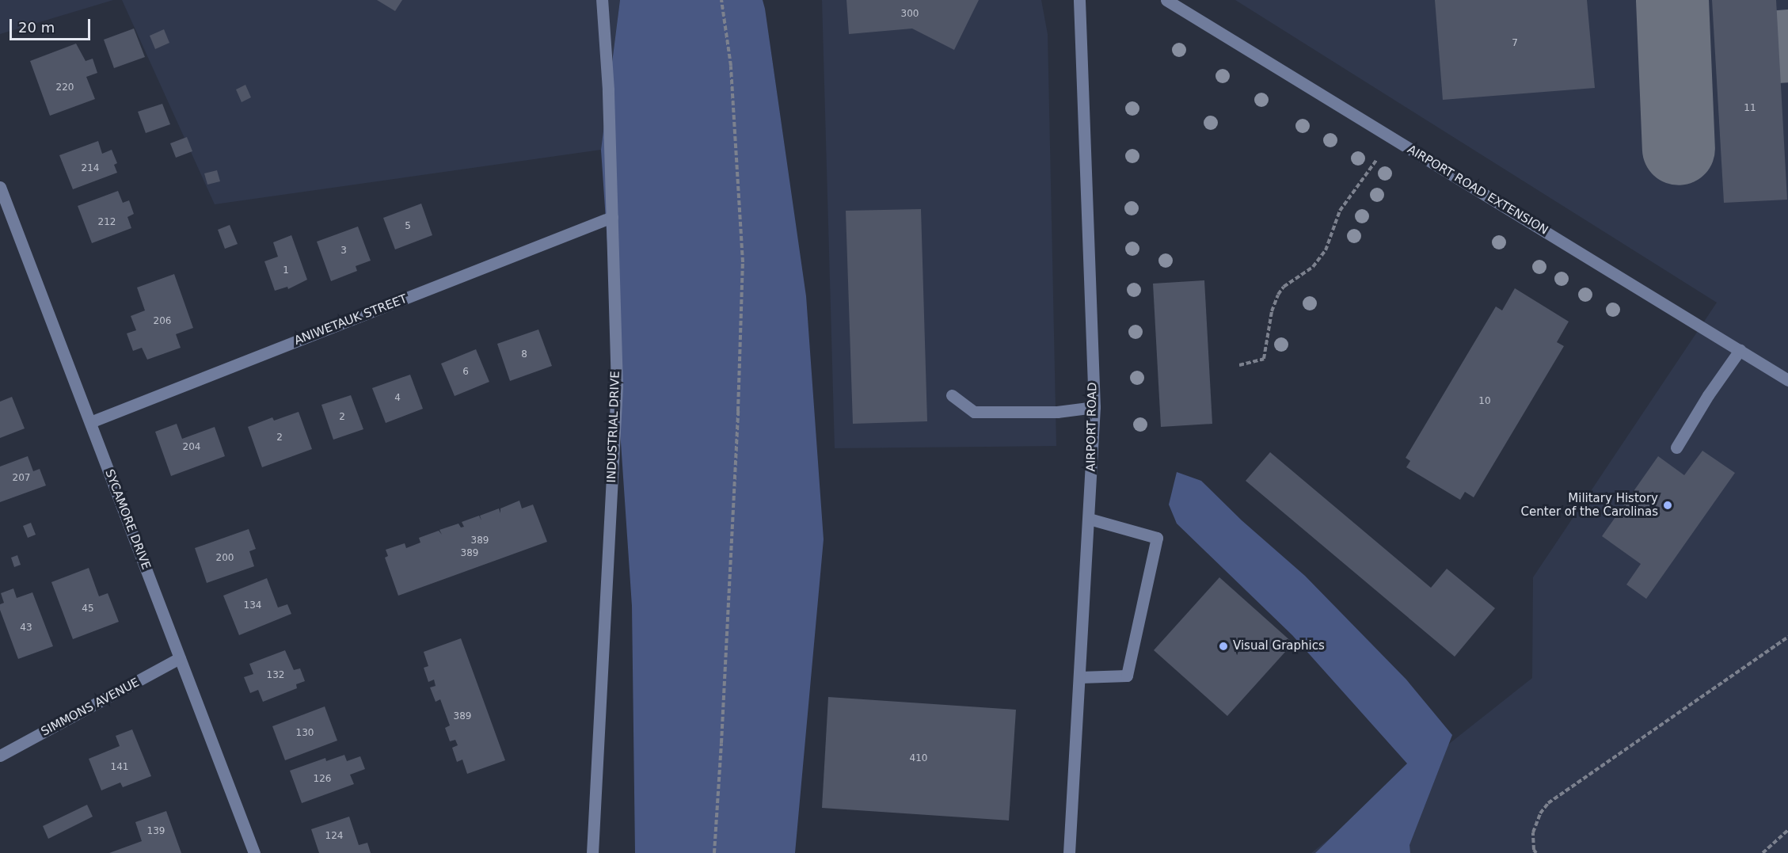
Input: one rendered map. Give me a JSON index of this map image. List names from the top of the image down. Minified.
{"streets":{"street":["AIRPORT ROAD EXTENSION","ANIWETAUK STREET","INDUSTRIAL DRIVE","AIRPORT ROAD","SYCAMORE DRIVE","SIMMONS AVENUE"]},"crossings":[["ANIWETAUK STREET","INDUSTRIAL DRIVE"],["ANIWETAUK STREET","SYCAMORE DRIVE"],["SYCAMORE DRIVE","SIMMONS AVENUE"]],"places":["Military History Center of the Carolinas","Visual Graphics"],"house_numbers":["300","7","220","11","214","212","5","3","1","206","8","6","4","10","2","2","204","207","389","389","200","134","45","43","132","389","130","410","141","126","139","124"],"scale_bar":"20 m"}
